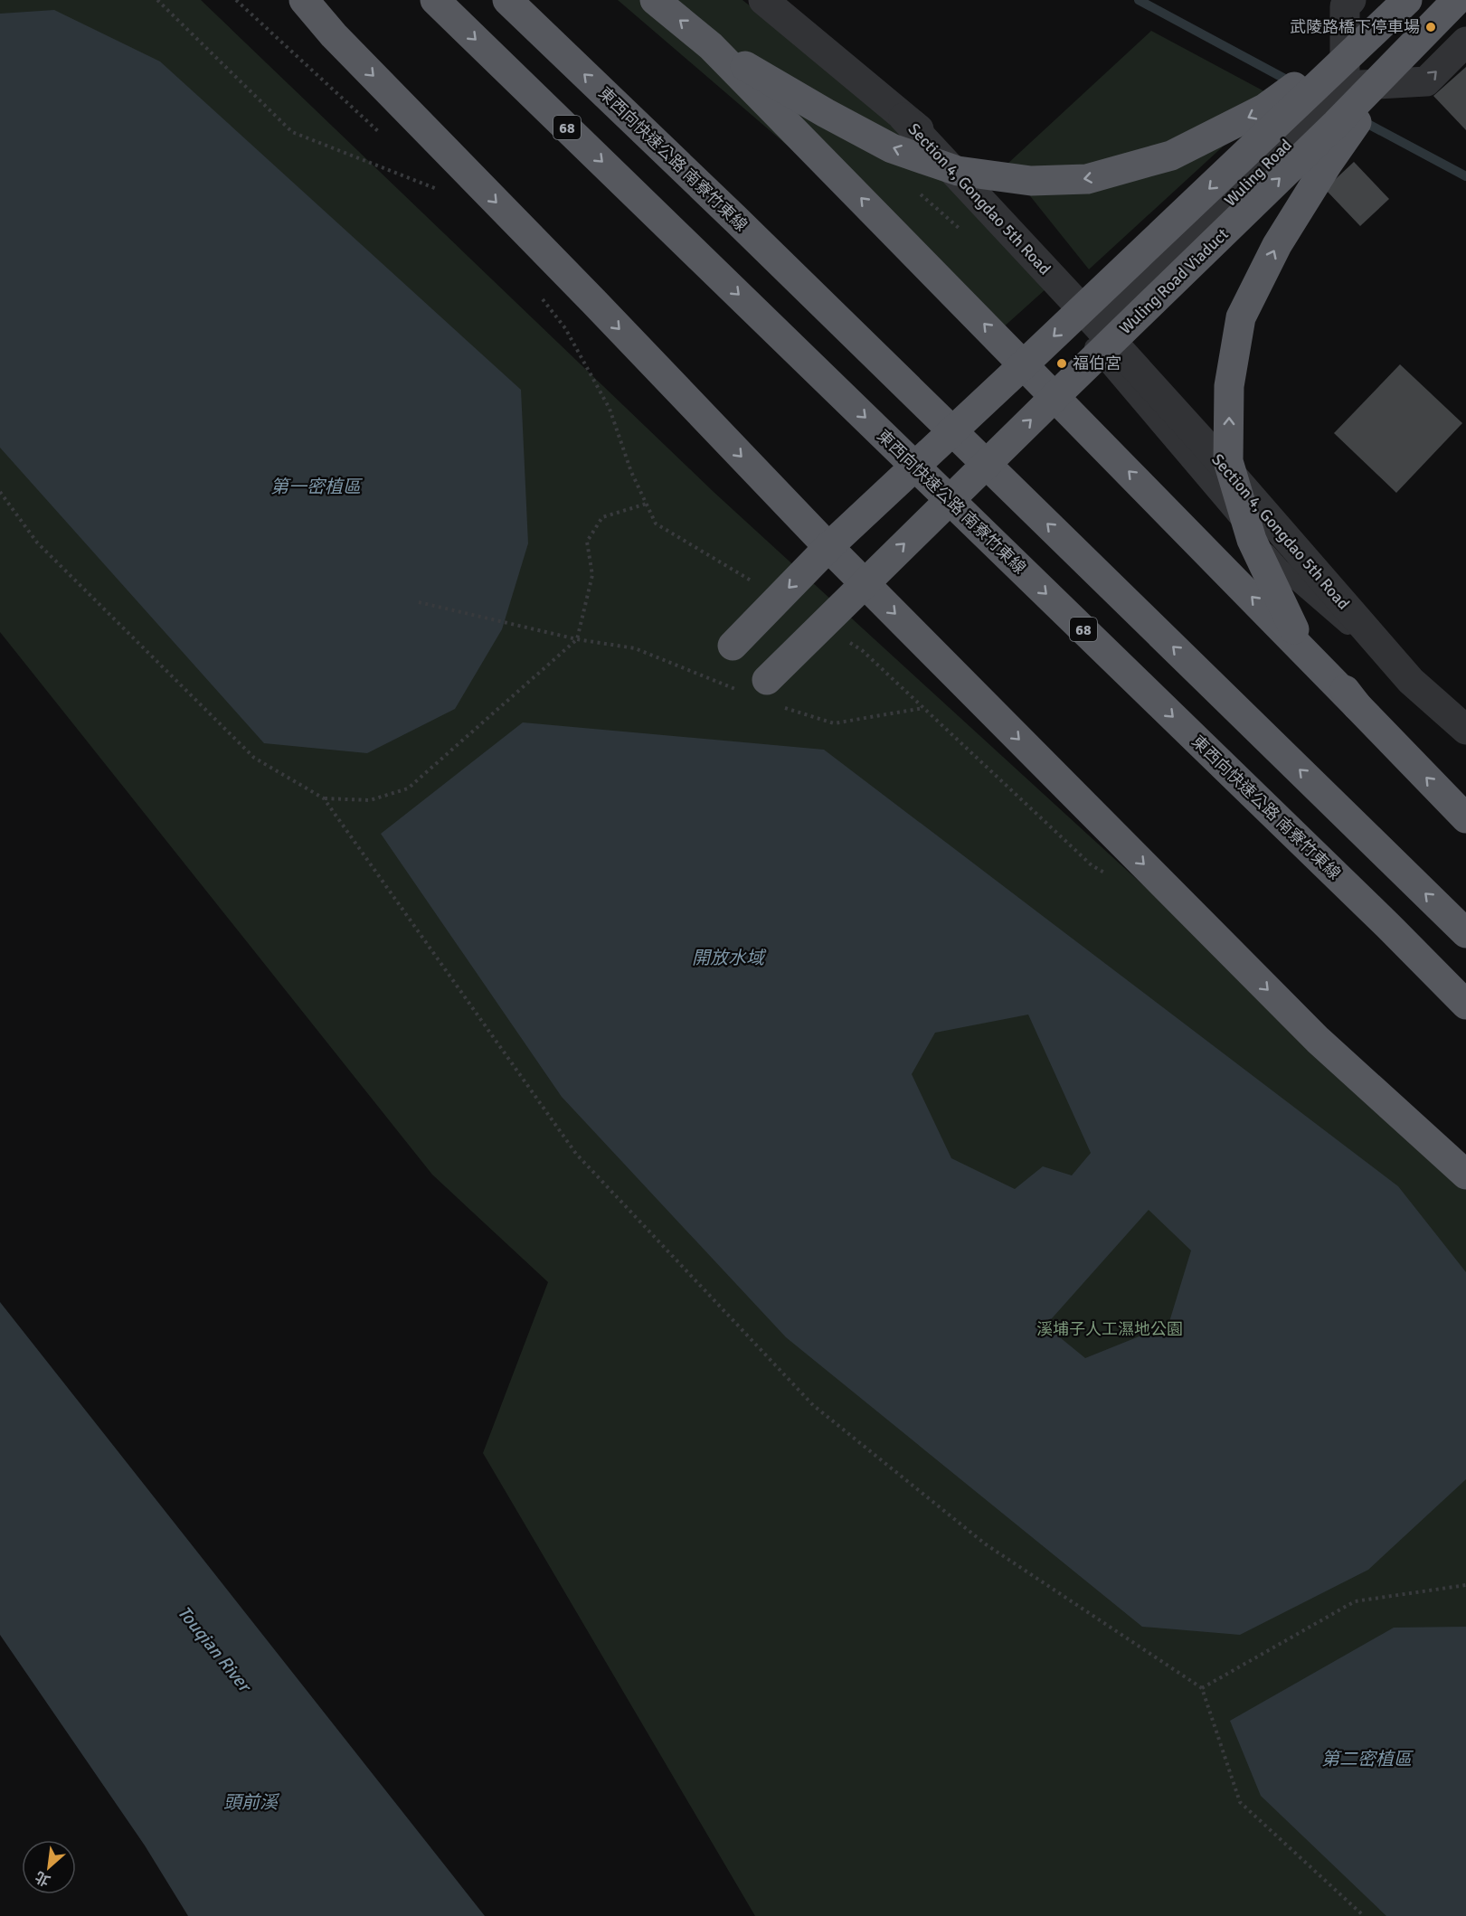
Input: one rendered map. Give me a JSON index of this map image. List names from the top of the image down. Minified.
{"streets":{"highway":["68","東西向快速公路 南寮竹東線","Wuling Road Viaduct"],"street":["Wuling Road","Section 4, Gongdao 5th Road"]},"crossings":[["Wuling Road","Section 4, Gongdao 5th Road"]],"water":["第一密植區","開放水域","Touqian River","第二密植區","頭前溪"],"parks":["溪埔子人工濕地公園"],"places":["武陵路橋下停車場","福伯宮"],"north":"bottom left"}
